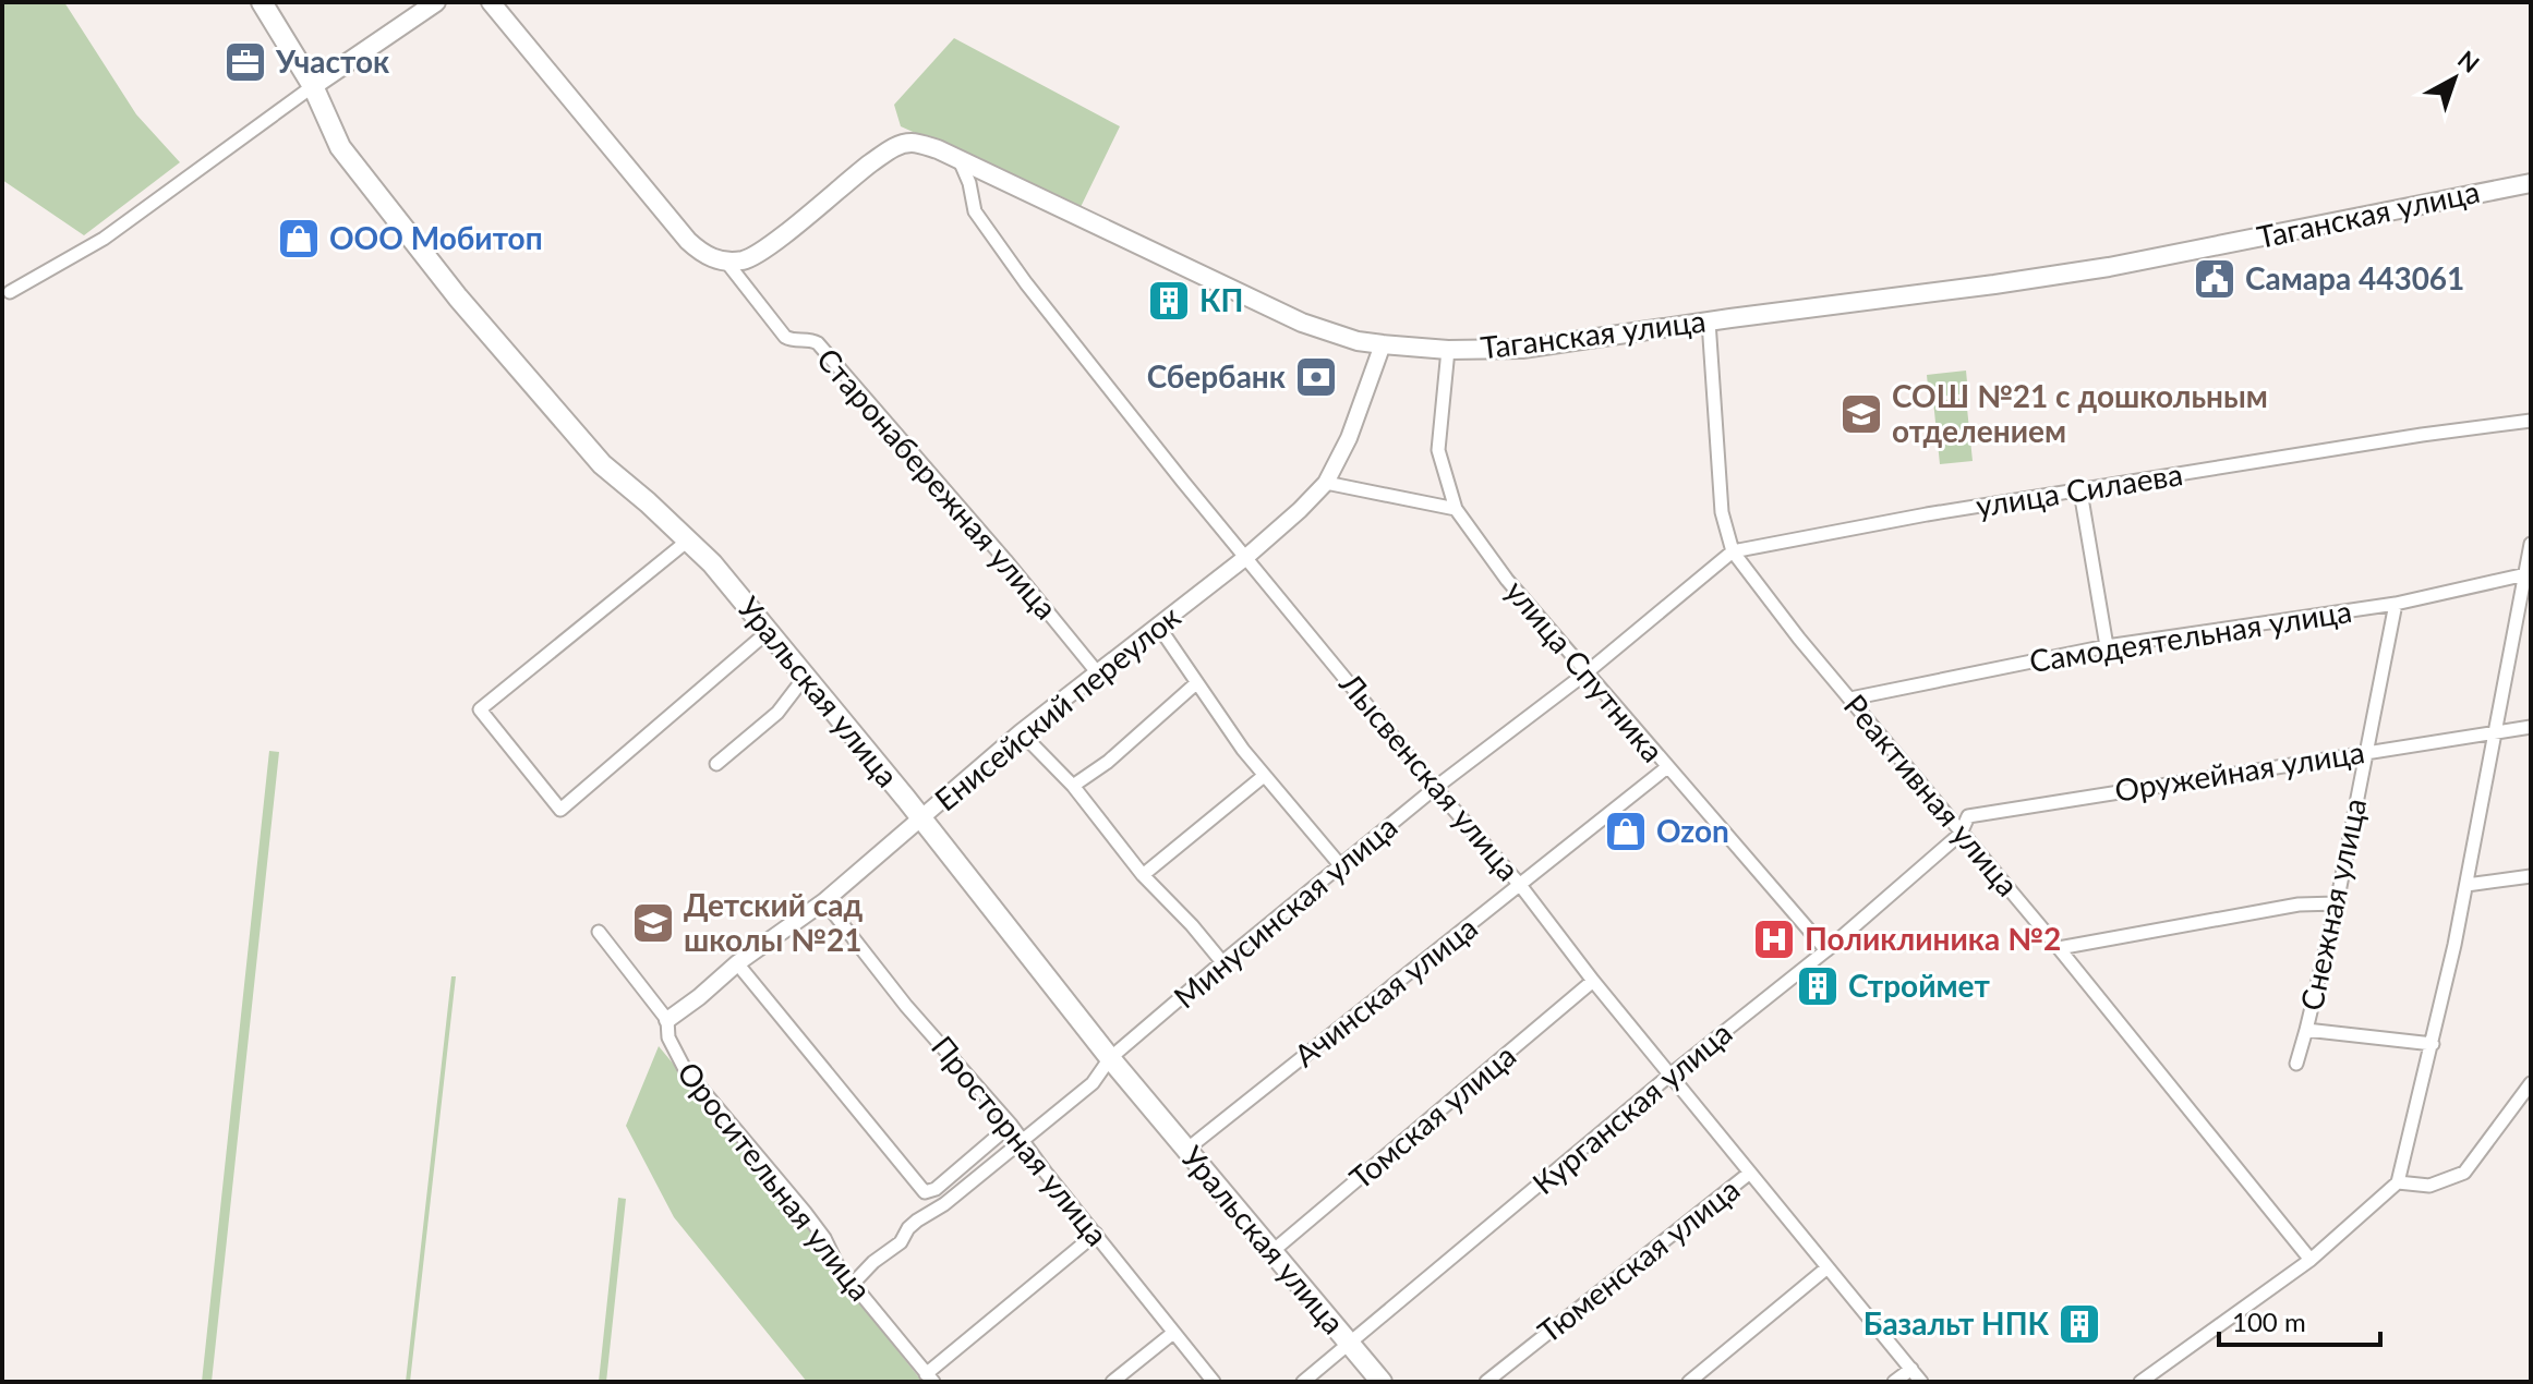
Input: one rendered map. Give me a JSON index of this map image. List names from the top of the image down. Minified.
{"streets":{"main road":["Таганская улица","Старонабережная улица","Уральская улица"],"street":["улица Силаева","Самодеятельная улица","улица Спутника","Енисейский переулок","Оружейная улица","Лысвенская улица","Реактивная улица","Снежная улица","Минусинская улица","Ачинская улица","Курганская улица","Томская улица","Просторная улица","Оросительная улица","Тюменская улица"]},"crossings":[["Таганская улица","Старонабережная улица"],["Таганская улица","улица Спутника"],["Таганская улица","Енисейский переулок"],["Таганская улица","Лысвенская улица"],["Таганская улица","Реактивная улица"],["Старонабережная улица","Енисейский переулок"],["улица Силаева","Реактивная улица"],["улица Силаева","Минусинская улица"],["Самодеятельная улица","Реактивная улица"],["Самодеятельная улица","Снежная улица"],["улица Спутника","Минусинская улица"],["улица Спутника","Ачинская улица"],["улица Спутника","Курганская улица"],["Уральская улица","Енисейский переулок"],["Уральская улица","Минусинская улица"],["Уральская улица","Ачинская улица"],["Уральская улица","Курганская улица"],["Уральская улица","Томская улица"],["Енисейский переулок","Лысвенская улица"],["Енисейский переулок","Просторная улица"],["Енисейский переулок","Оросительная улица"],["Оружейная улица","Реактивная улица"],["Оружейная улица","Снежная улица"],["Оружейная улица","Курганская улица"],["Лысвенская улица","Минусинская улица"],["Лысвенская улица","Ачинская улица"],["Лысвенская улица","Курганская улица"],["Лысвенская улица","Томская улица"],["Лысвенская улица","Тюменская улица"],["Реактивная улица","Минусинская улица"],["Реактивная улица","Курганская улица"],["Минусинская улица","Просторная улица"],["Минусинская улица","Оросительная улица"]],"places":{"office":["Участок"],"shop":["ООО Мобитоп","Ozon"],"public building":["Самара 443061"],"building":["КП","Строймет","Базальт НПК"],"bank":["Сбербанк"],"school or university":["СОШ №21 с дошкольным отделением","Детский сад школы №21"],"hospital":["Поликлиника №2"]},"scale_bar":"100 m","north":"top right"}
